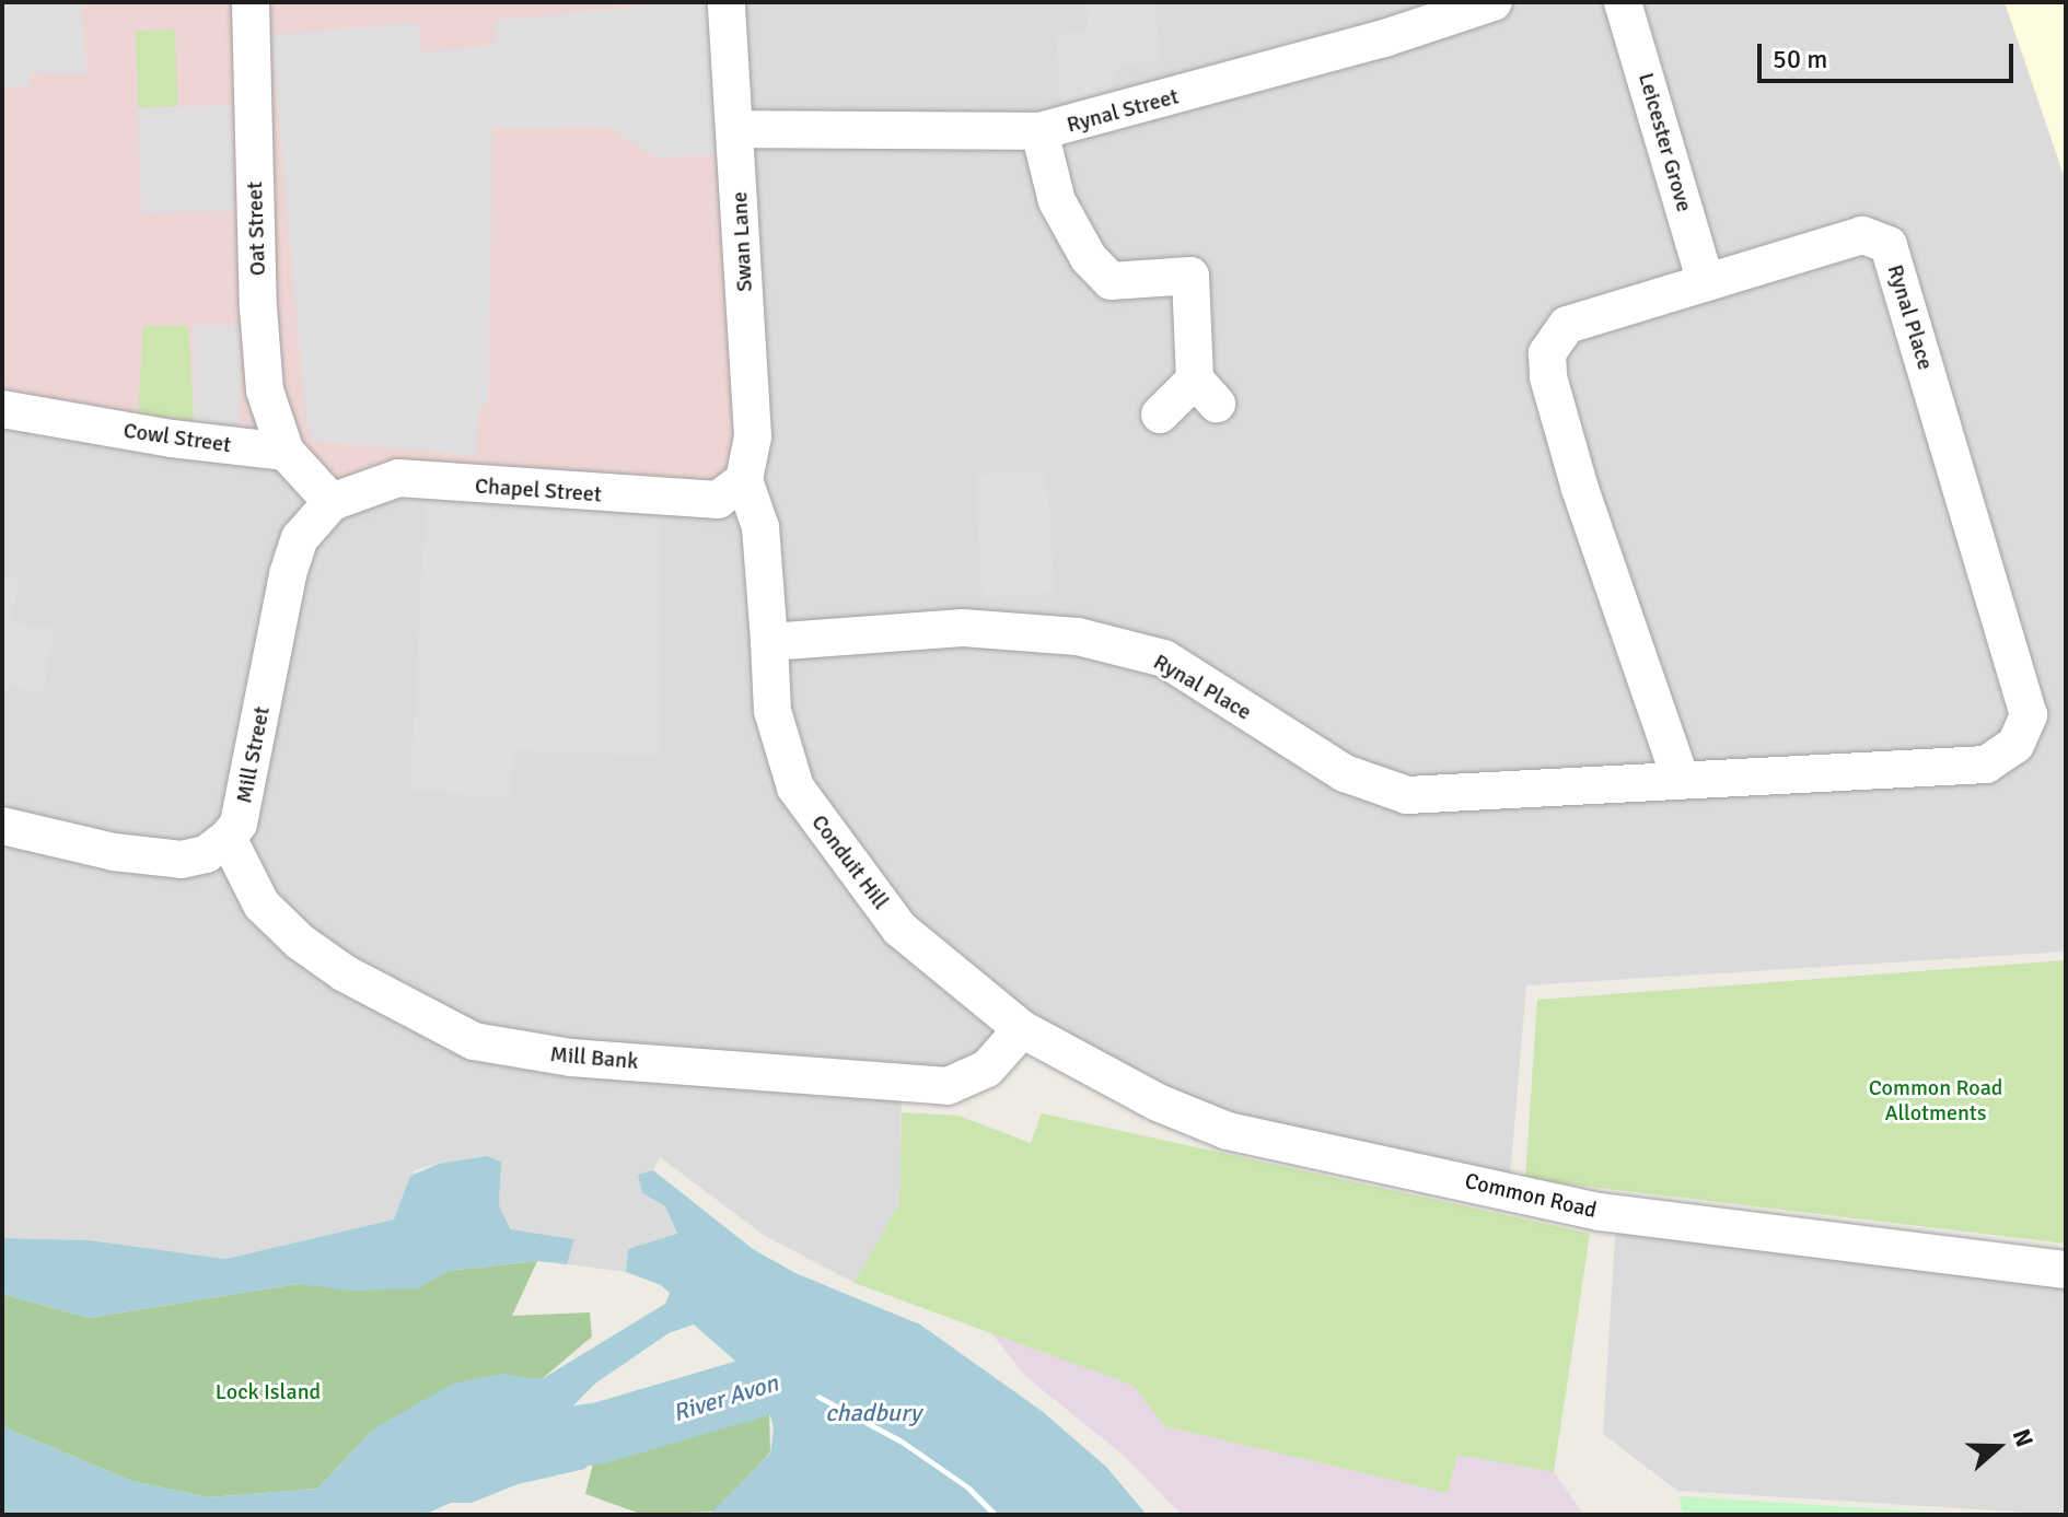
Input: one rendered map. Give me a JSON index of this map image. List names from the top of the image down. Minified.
{"streets":{"street":["Rynal Street","Leicester Grove","Oat Street","Swan Lane","Rynal Place","Cowl Street","Chapel Street","Mill Street","Conduit Hill","Mill Bank","Common Road"]},"crossings":[["Rynal Street","Swan Lane"],["Leicester Grove","Rynal Place"],["Oat Street","Cowl Street"],["Swan Lane","Chapel Street"],["Rynal Place","Conduit Hill"],["Chapel Street","Mill Street"],["Mill Street","Mill Bank"],["Conduit Hill","Mill Bank"],["Conduit Hill","Common Road"],["Mill Bank","Common Road"]],"water":["River Avon","chadbury"],"parks":["Common Road Allotments","Lock Island"],"scale_bar":"50 m","north":"right"}
